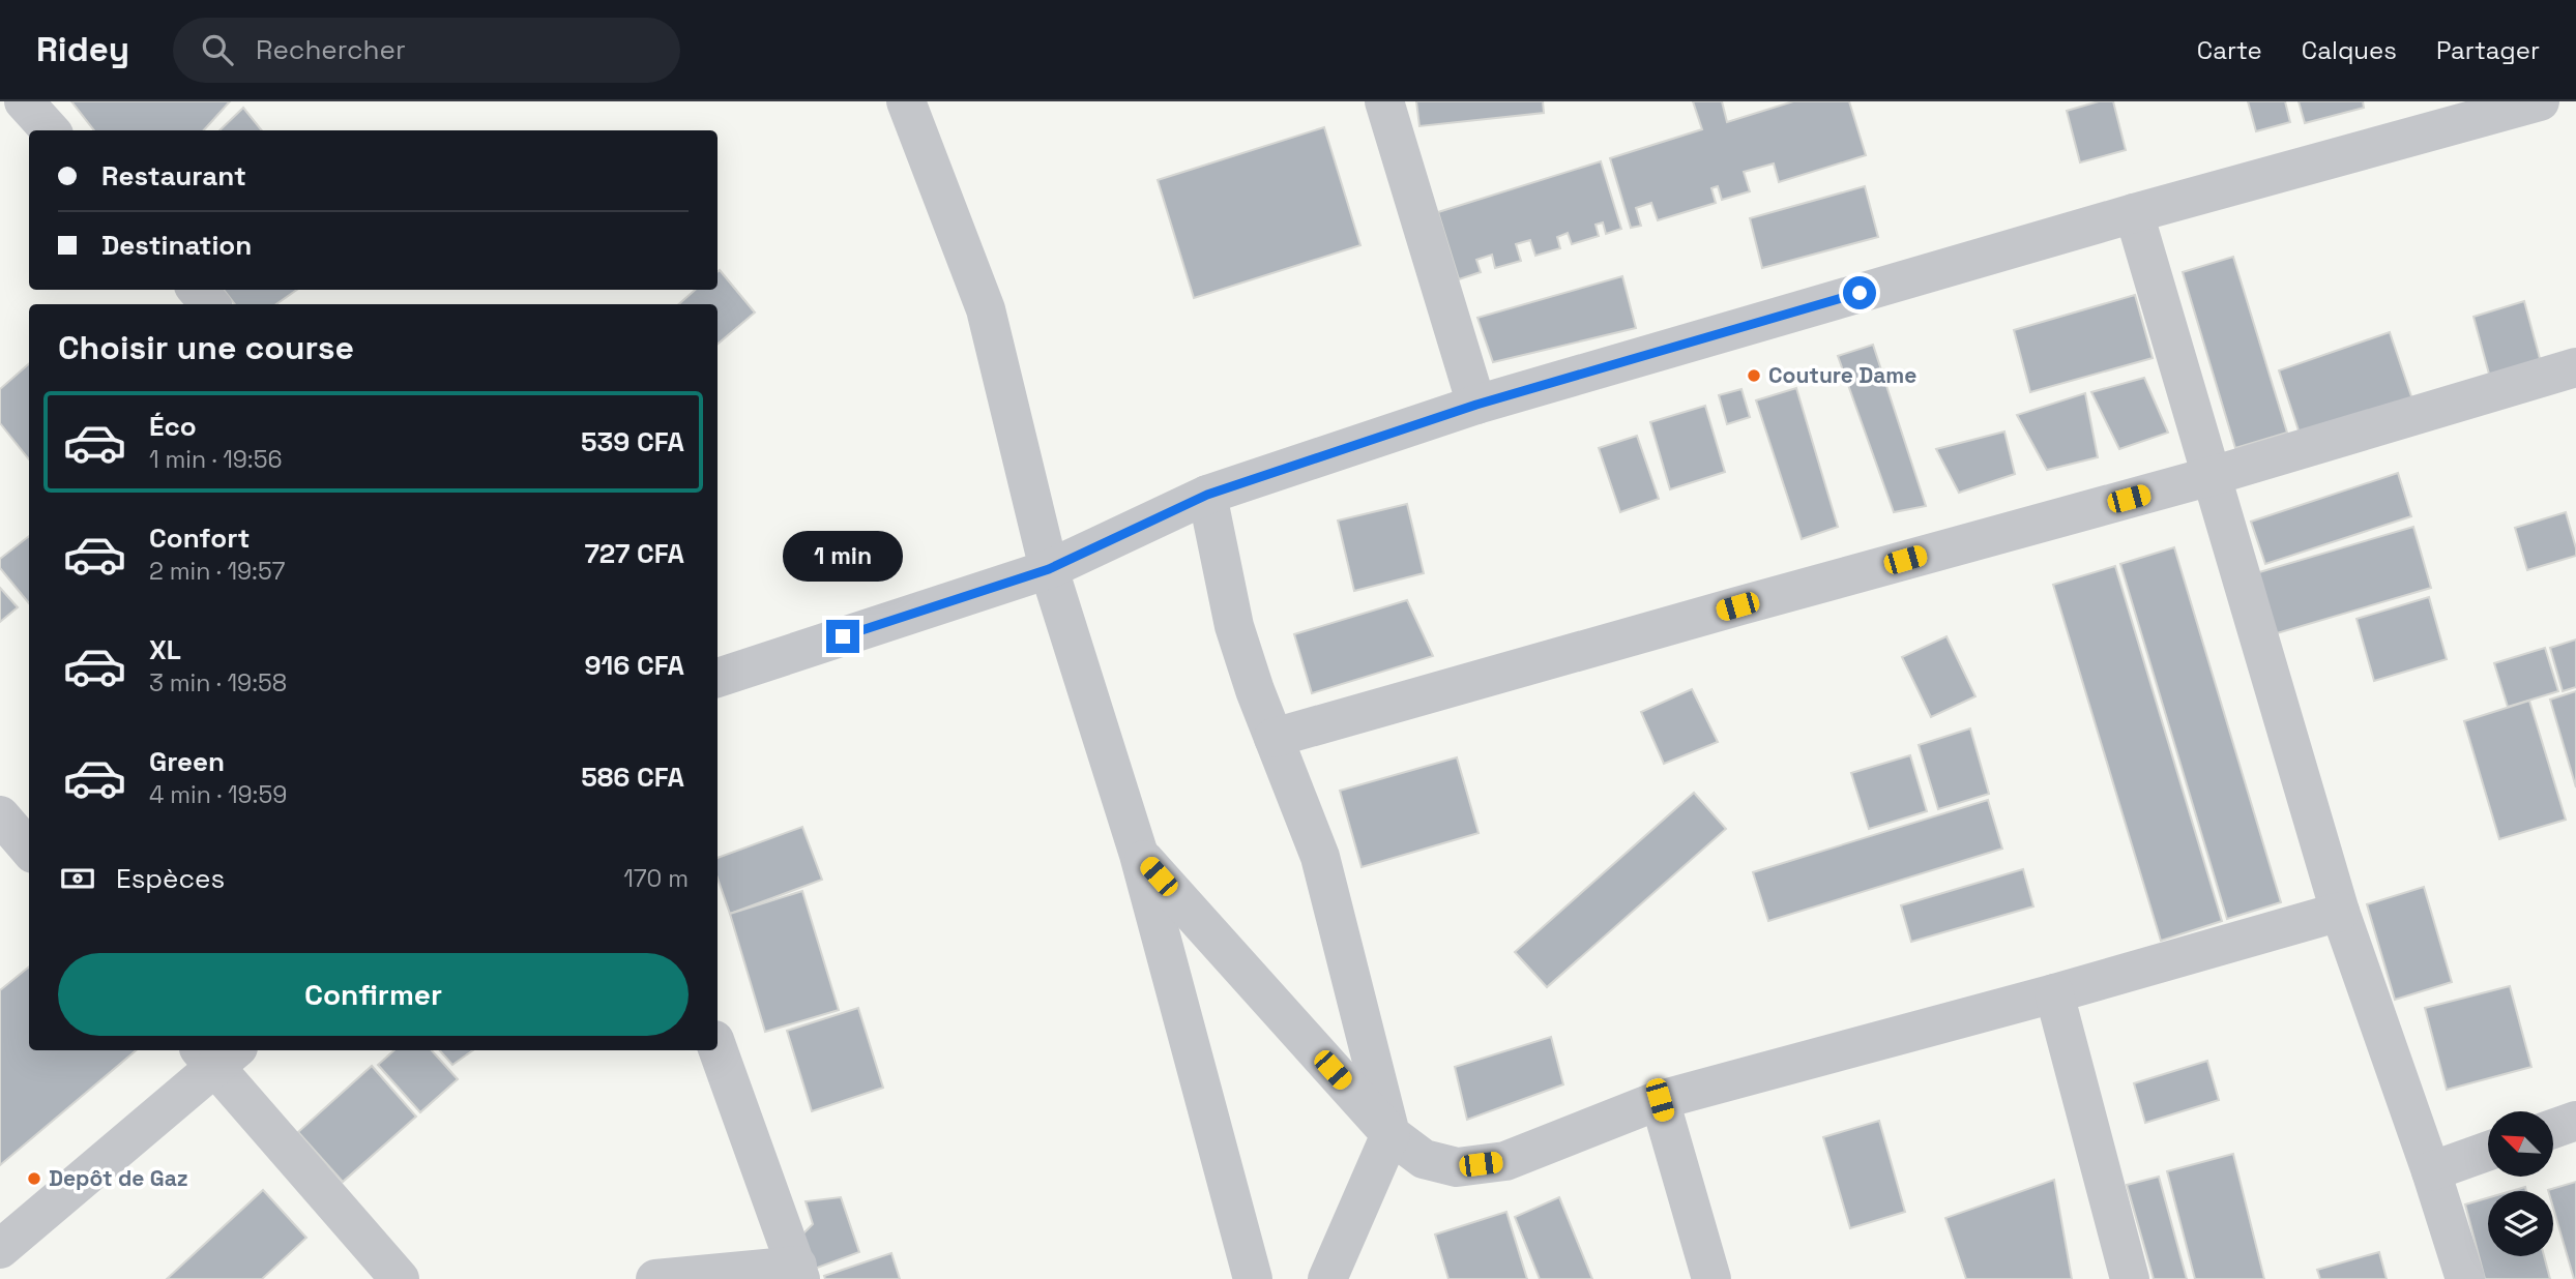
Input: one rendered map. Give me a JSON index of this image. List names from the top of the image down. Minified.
{"places":["Couture Dame","Depôt de Gaz"],"north":"top left","page":{"header":"Ridey","search":"Rechercher","nav":["Carte","Calques","Partager"],"banner":["Restaurant","Destination"],"heading":"Choisir une course","list":[{"name":"Éco","note":"1 min · 19:56","value":"539 CFA"},{"name":"Confort","note":"2 min · 19:57","value":"727 CFA"},{"name":"XL","note":"3 min · 19:58","value":"916 CFA"},{"name":"Green","note":"4 min · 19:59","value":"586 CFA"}],"bubble":"1 min","pay":["Espèces","170 m"],"buttons":"Confirmer"}}
